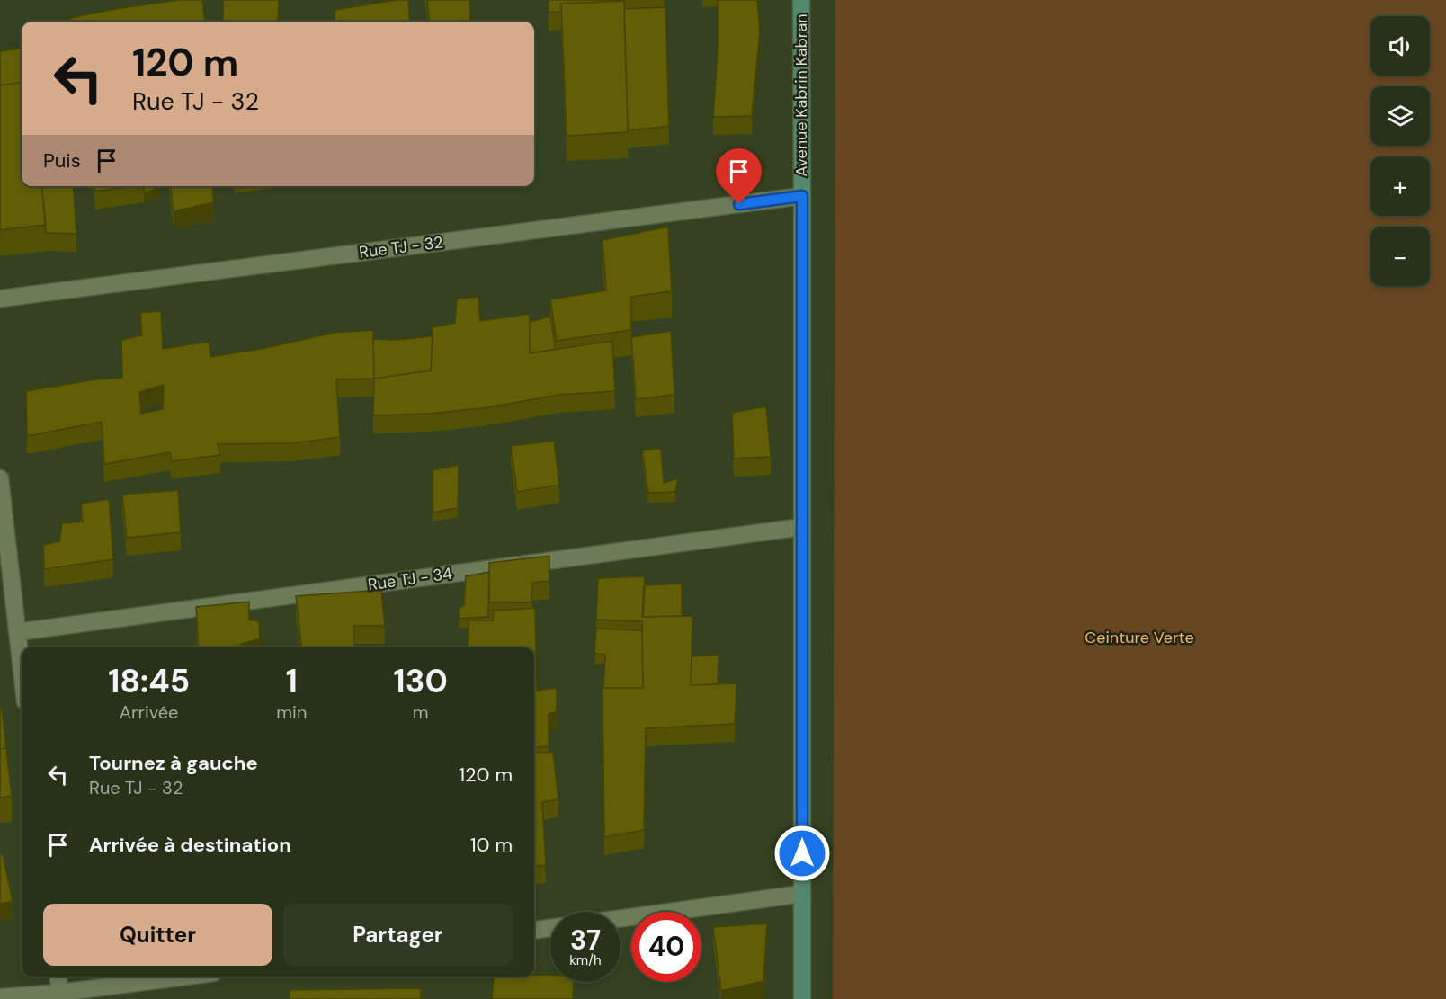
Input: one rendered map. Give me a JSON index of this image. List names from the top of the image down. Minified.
{"streets":{"street":["Avenue Kabrin Kabran","Rue TJ - 32","Rue TJ - 34"]},"crossings":[["Avenue Kabrin Kabran","Rue TJ - 32"],["Avenue Kabrin Kabran","Rue TJ - 34"]],"parks":["Ceinture Verte"],"page":{"map_buttons":["+","−"],"turn":["120 m","Rue TJ - 32"],"then":"Puis","eta":["18:45","Arrivée","1","min","130","m"],"list":[{"name":"Tournez à gauche","note":"Rue TJ - 32","value":"120 m"},{"name":"Arrivée à destination","value":"10 m"}],"buttons":["Quitter","Partager"],"speed":"37 km/h","limit":"40"}}
